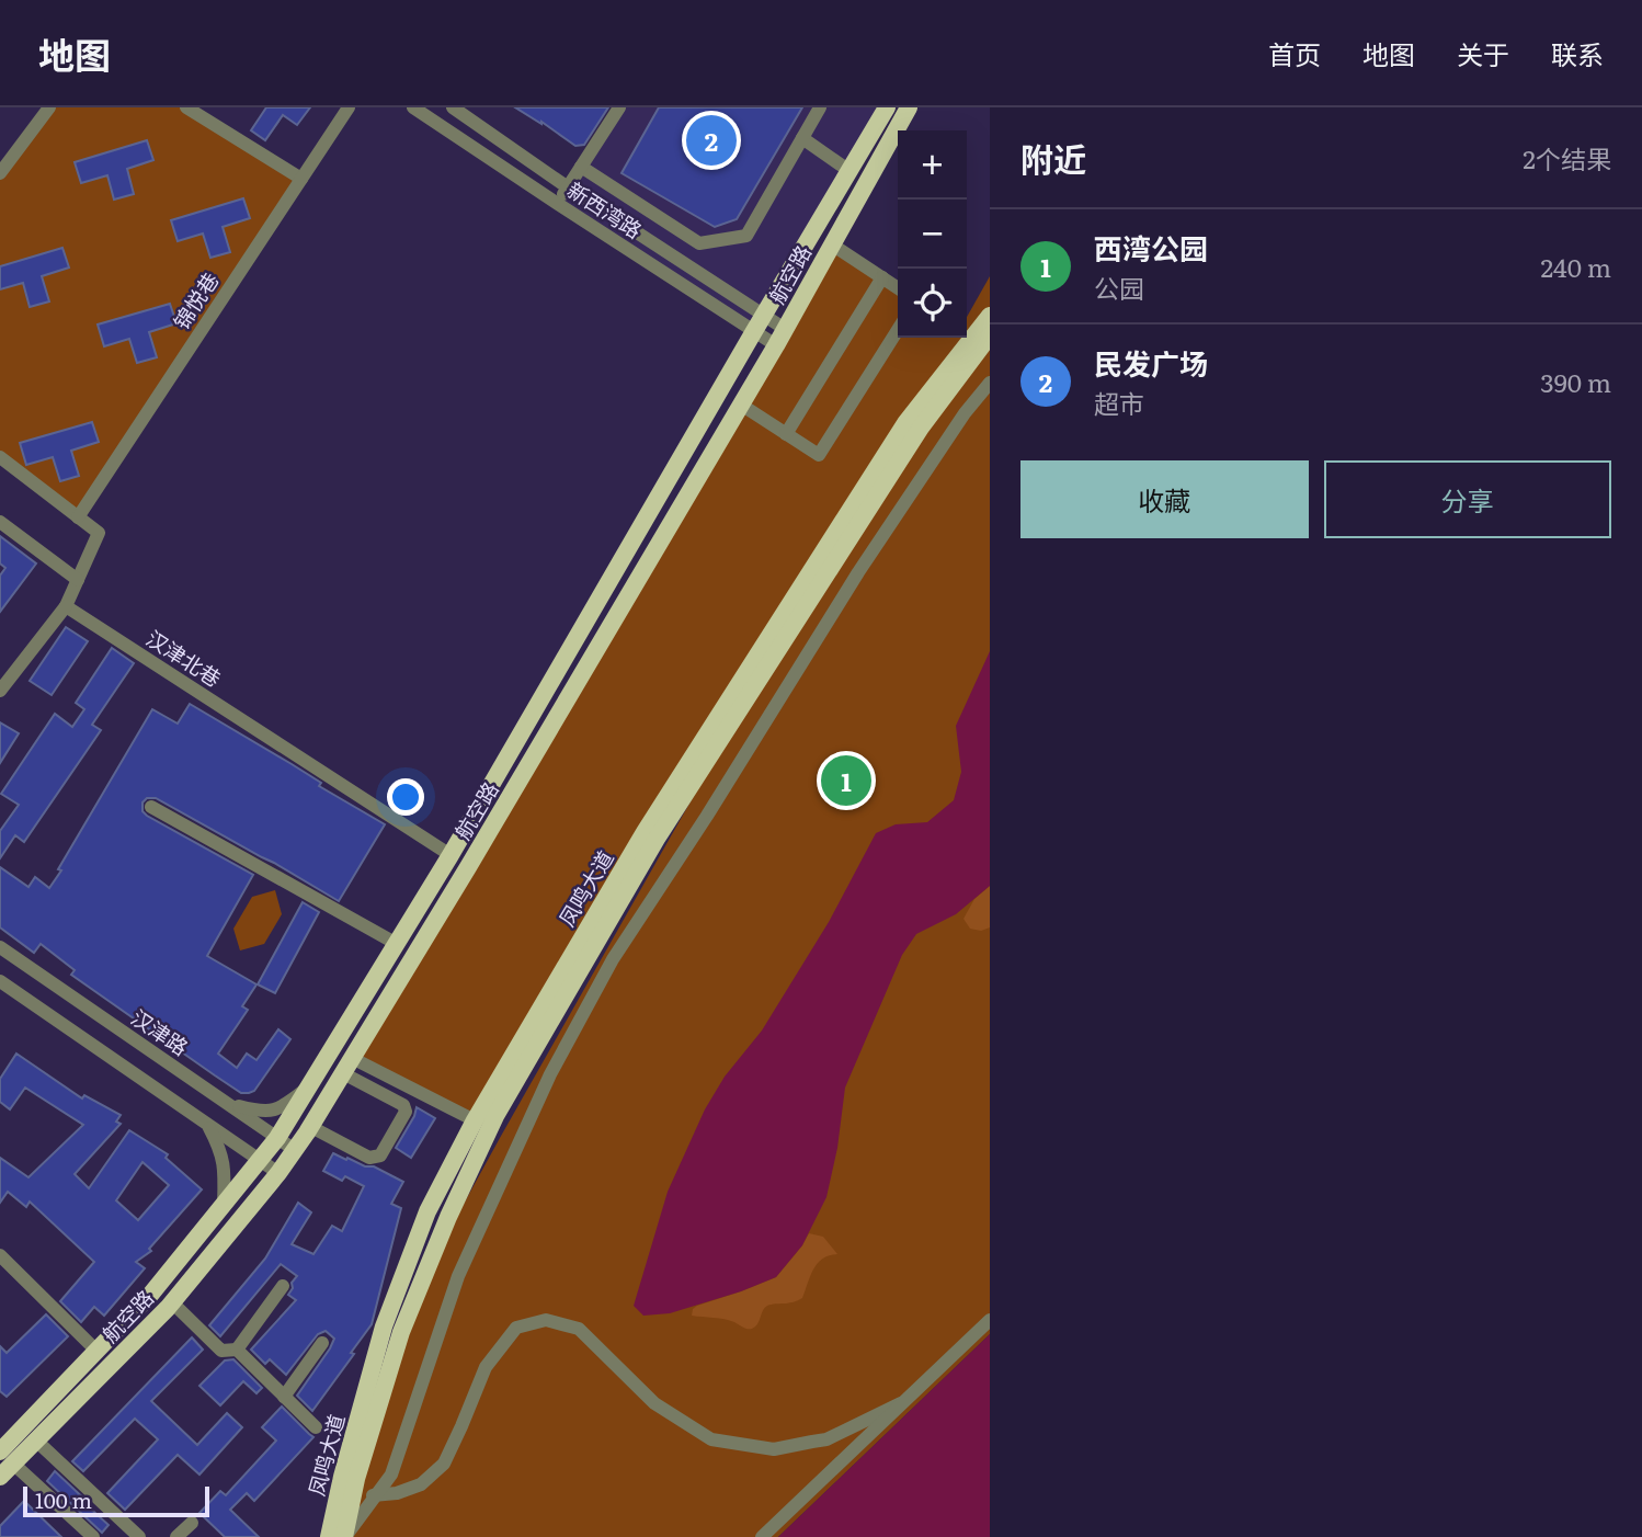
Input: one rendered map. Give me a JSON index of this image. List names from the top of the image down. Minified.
{"streets":{"main road":["航空路","凤鸣大道"],"street":["新西湾路","锦悦巷","汉津北巷","汉津路"]},"crossings":[["新西湾路","航空路"],["航空路","汉津北巷"],["航空路","汉津路"]],"scale_bar":"100 m","page":{"header":"地图","nav":["首页","地图","关于","联系"],"heading":["附近","2个结果"],"pins":["2","1"],"map_buttons":["+","−"],"list":[{"mark":"1","name":"西湾公园","note":"公园","value":"240 m"},{"mark":"2","name":"民发广场","note":"超市","value":"390 m"}],"buttons":["收藏","分享"],"scale":"100 m"}}
